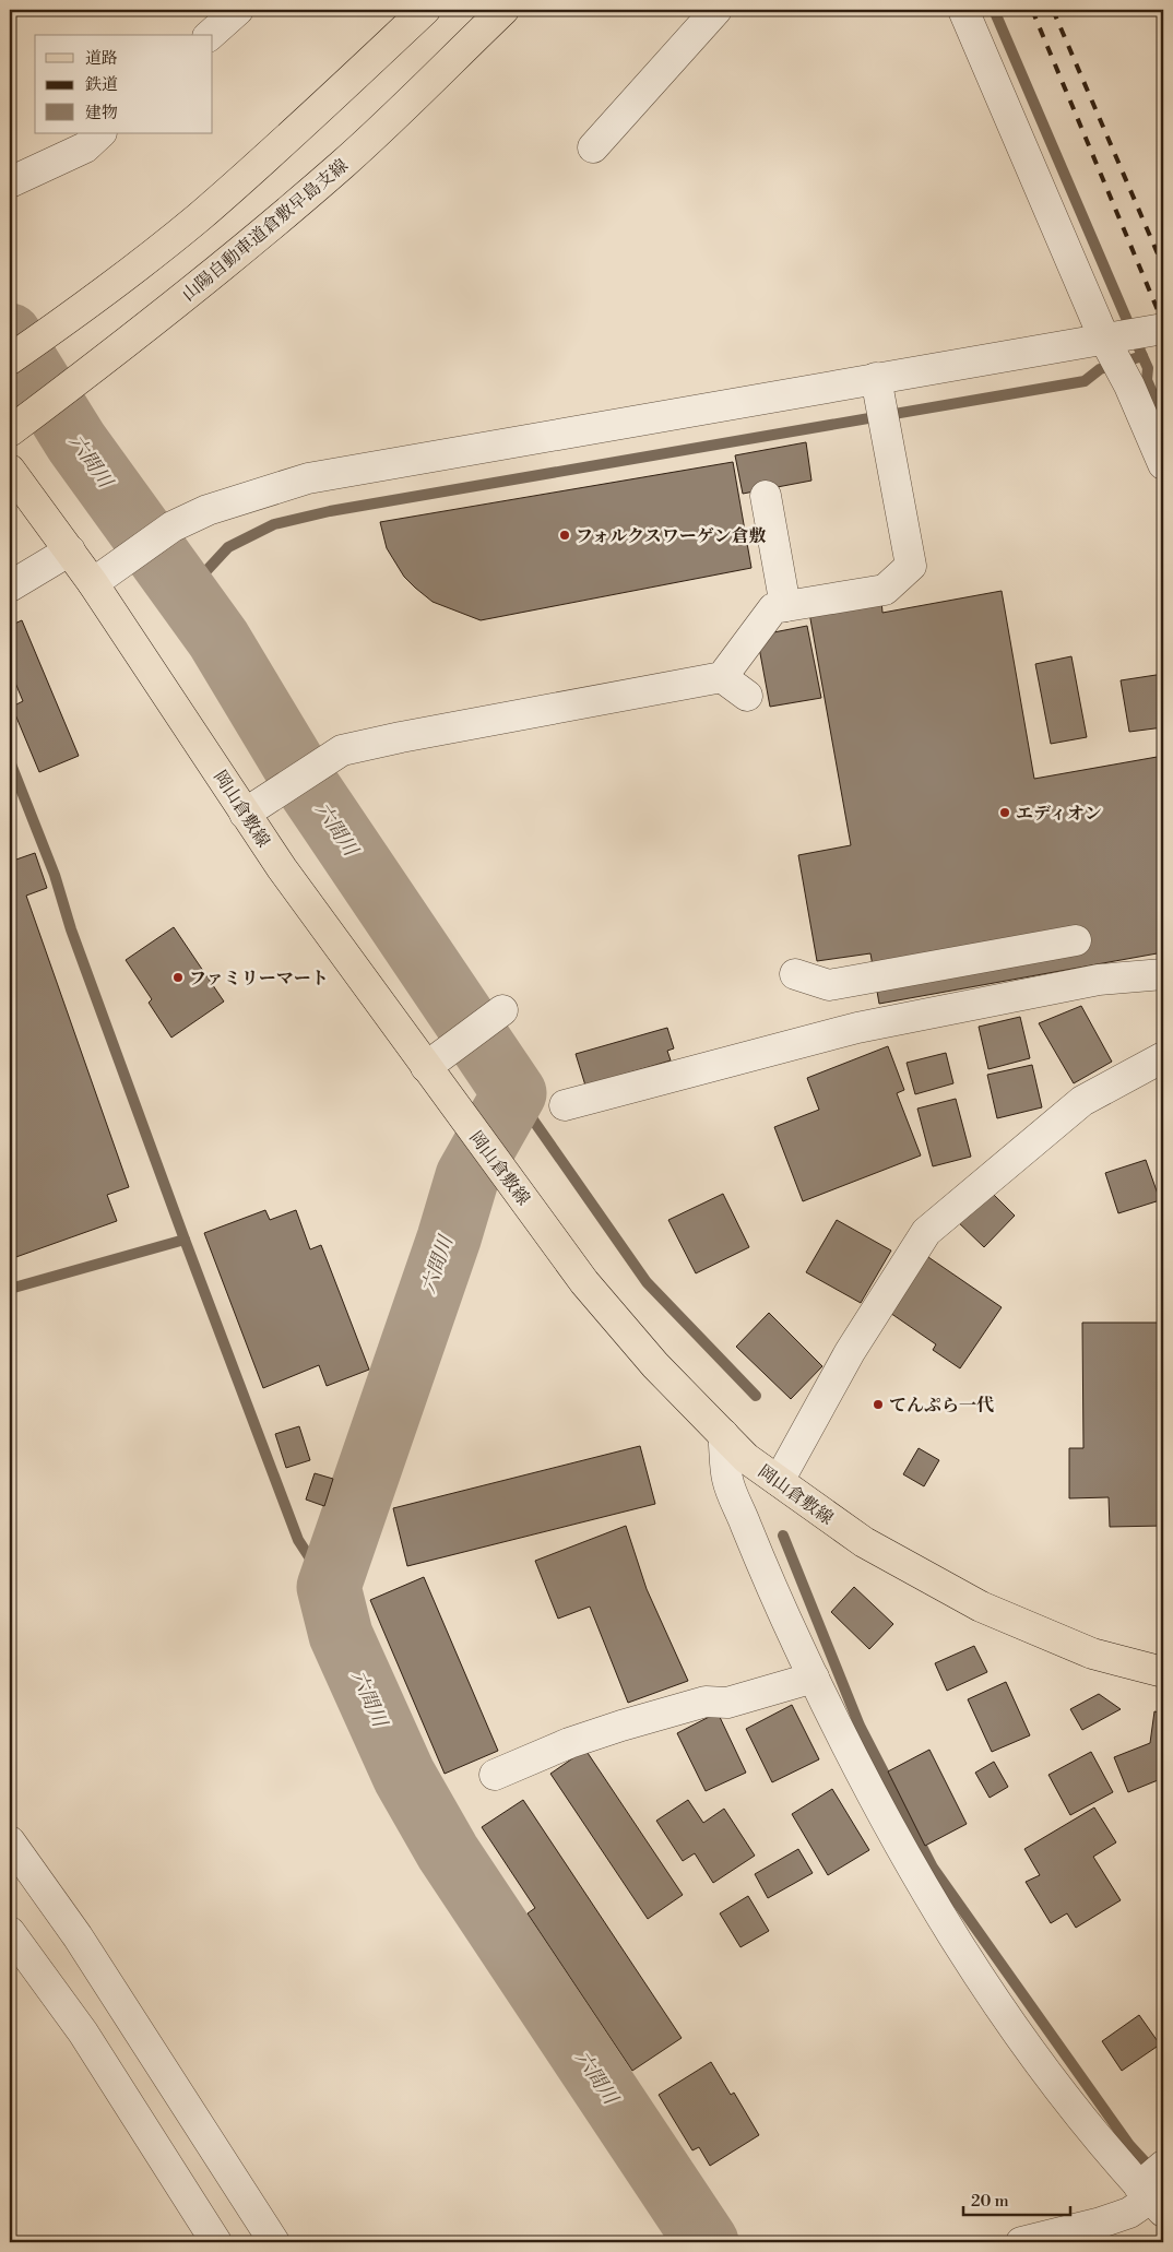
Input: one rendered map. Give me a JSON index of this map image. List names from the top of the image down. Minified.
{"streets":{"main road":["山陽自動車道倉敷早島支線","岡山倉敷線"]},"water":["六間川"],"places":["フォルクスワーゲン倉敷","エディオン","ファミリーマート","てんぷら一代"],"legend":["道路","鉄道","建物"],"scale_bar":"20 m"}
